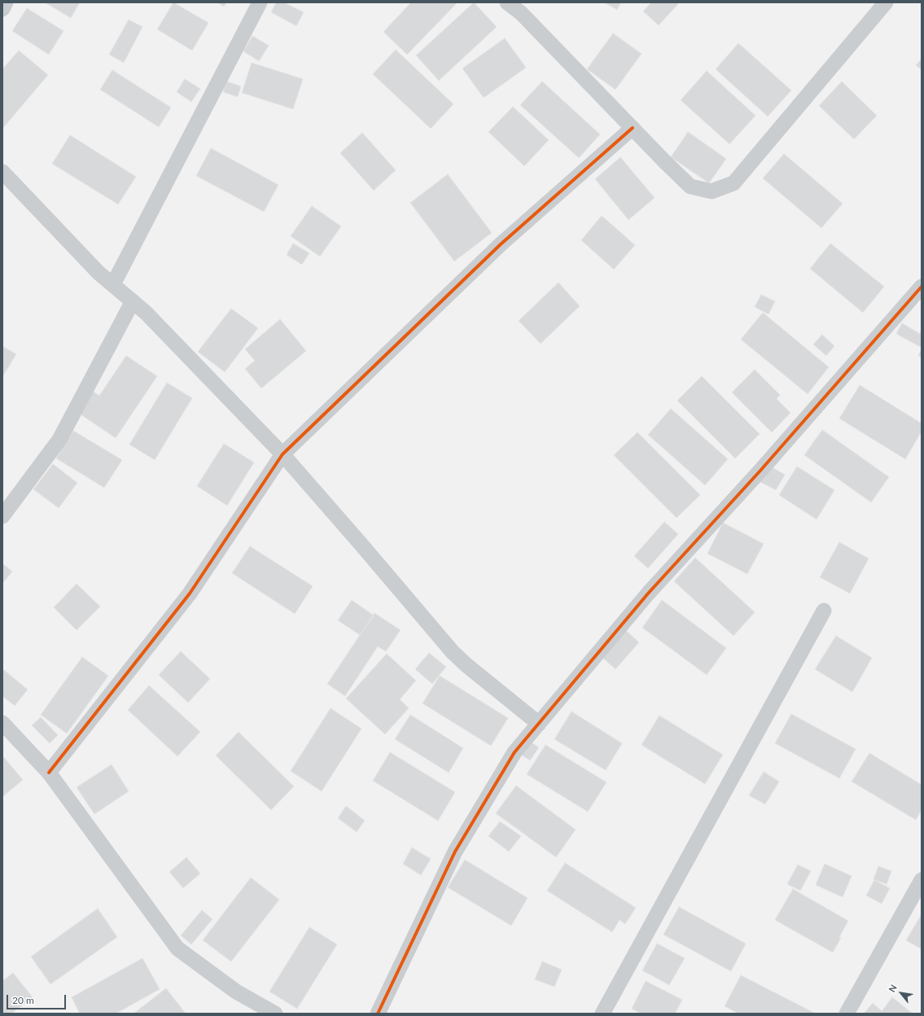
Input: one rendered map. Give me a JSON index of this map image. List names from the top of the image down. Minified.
{"scale_bar":"20 m","north":"top left"}
